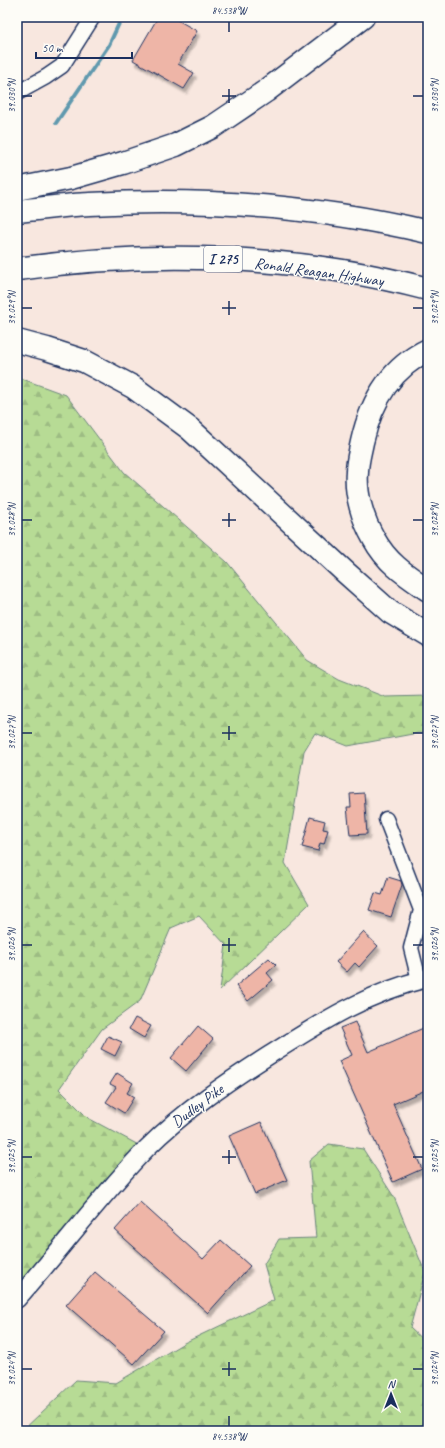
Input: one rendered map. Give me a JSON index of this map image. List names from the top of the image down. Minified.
{"streets":{"highway":["I 275","Ronald Reagan Highway"],"street":["Dudley Pike"]},"scale_bar":"50 m","north":"top","coordinates":["84.538°W","39.030°N","39.029°N","39.028°N","39.027°N","39.026°N","39.025°N","39.024°N"]}
